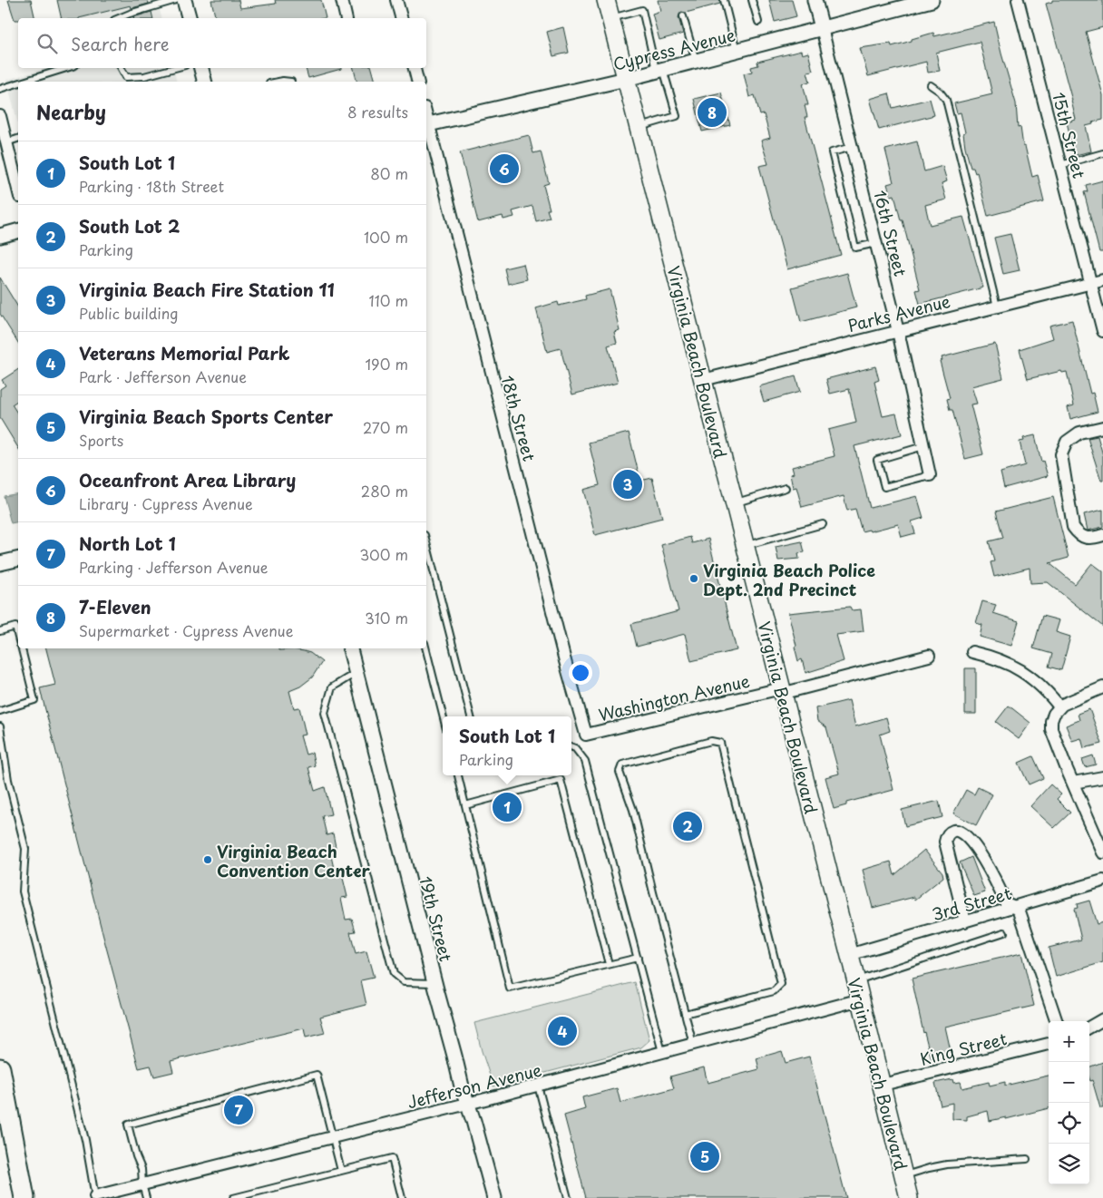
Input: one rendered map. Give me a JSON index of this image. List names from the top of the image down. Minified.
{"streets":{"main road":["Virginia Beach Boulevard"],"street":["Cypress Avenue","15th Street","16th Street","Parks Avenue","18th Street","Washington Avenue","3rd Street","19th Street","King Street","Jefferson Avenue"]},"crossings":[["Cypress Avenue","16th Street"],["Cypress Avenue","Virginia Beach Boulevard"],["Cypress Avenue","18th Street"],["15th Street","Parks Avenue"],["16th Street","Parks Avenue"],["Parks Avenue","Virginia Beach Boulevard"],["Virginia Beach Boulevard","Washington Avenue"],["Virginia Beach Boulevard","3rd Street"],["Virginia Beach Boulevard","King Street"],["Virginia Beach Boulevard","Jefferson Avenue"],["18th Street","Washington Avenue"],["19th Street","Jefferson Avenue"]],"places":["Virginia Beach Police Dept. 2nd Precinct","Virginia Beach Convention Center"],"page":{"search":"Search here","heading":["Nearby","8 results"],"pins":["8","6","3","1","2","4","7","5"],"list":[{"mark":"1","name":"South Lot 1","note":"Parking · 18th Street","value":"80 m"},{"mark":"2","name":"South Lot 2","note":"Parking","value":"100 m"},{"mark":"3","name":"Virginia Beach Fire Station 11","note":"Public building","value":"110 m"},{"mark":"4","name":"Veterans Memorial Park","note":"Park · Jefferson Avenue","value":"190 m"},{"mark":"5","name":"Virginia Beach Sports Center","note":"Sports","value":"270 m"},{"mark":"6","name":"Oceanfront Area Library","note":"Library · Cypress Avenue","value":"280 m"},{"mark":"7","name":"North Lot 1","note":"Parking · Jefferson Avenue","value":"300 m"},{"mark":"8","name":"7-Eleven","note":"Supermarket · Cypress Avenue","value":"310 m"}],"popup":["South Lot 1","Parking"],"map_buttons":["+","−"]}}
